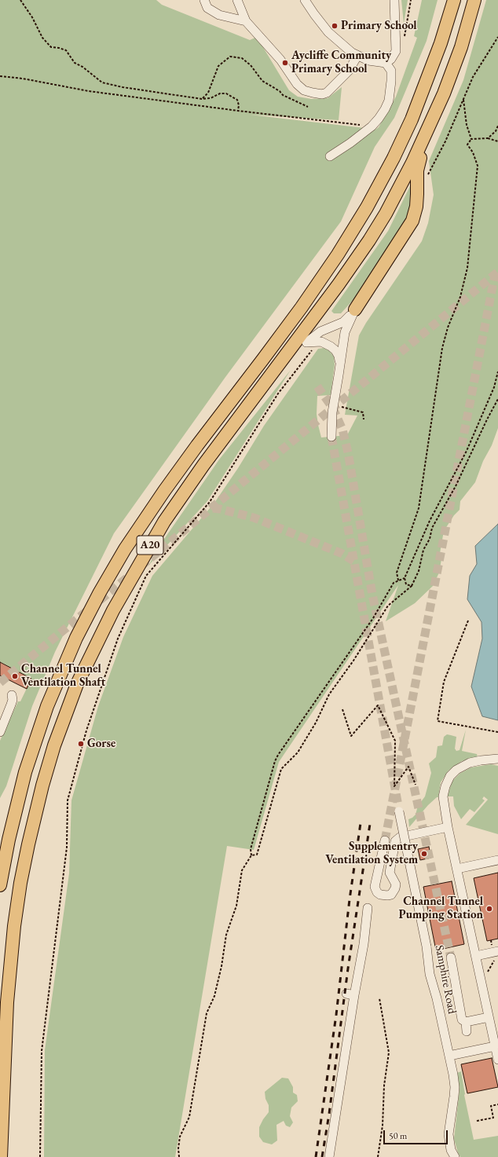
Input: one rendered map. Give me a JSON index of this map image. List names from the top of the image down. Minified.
{"streets":{"highway":["A20"],"street":["Samphire Road"]},"places":["Primary School","Aycliffe Community Primary School","Channel Tunnel Ventilation Shaft","Gorse","Supplementry Ventilation System","Channel Tunnel Pumping Station"],"scale_bar":"50 m"}
